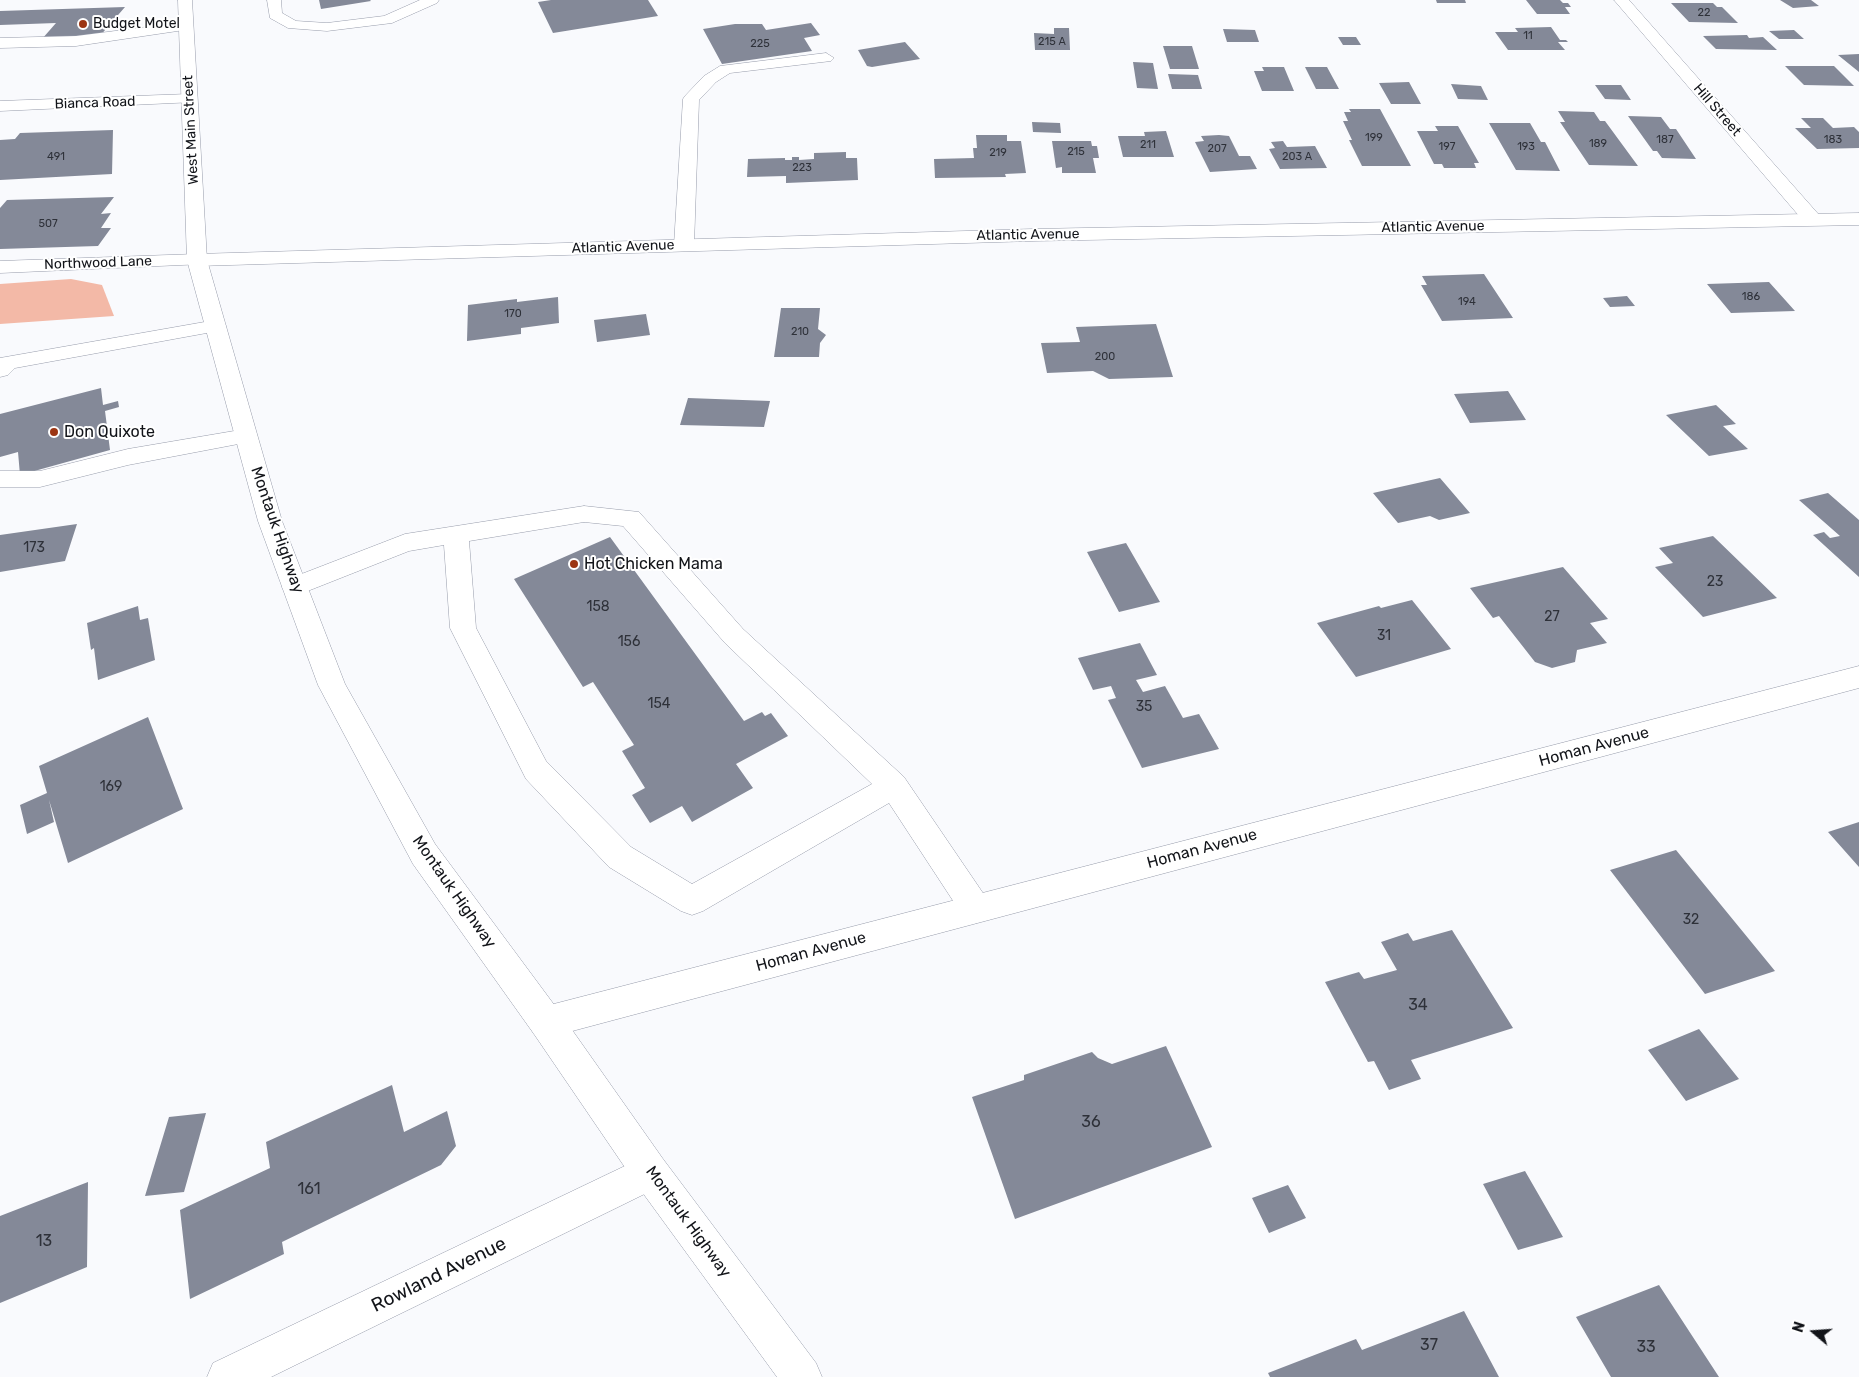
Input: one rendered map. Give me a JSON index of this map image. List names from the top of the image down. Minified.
{"streets":{"street":["Bianca Road","Hill Street","West Main Street","Atlantic Avenue","Northwood Lane","Montauk Highway","Homan Avenue","Rowland Avenue"]},"crossings":[["Bianca Road","West Main Street"],["Hill Street","Atlantic Avenue"],["West Main Street","Atlantic Avenue"],["West Main Street","Northwood Lane"],["West Main Street","Montauk Highway"],["Atlantic Avenue","Northwood Lane"],["Atlantic Avenue","Montauk Highway"],["Northwood Lane","Montauk Highway"],["Montauk Highway","Homan Avenue"],["Montauk Highway","Rowland Avenue"]],"places":["Budget Motel","Don Quixote","Hot Chicken Mama"],"house_numbers":["22","11","215 A","225","199","187","183","189","211","197","193","207","215","219","491","203 A","223","507","186","194","170","210","200","173","23","158","27","31","156","154","35","169","32","34","36","161","13","37","33"],"north":"left"}
